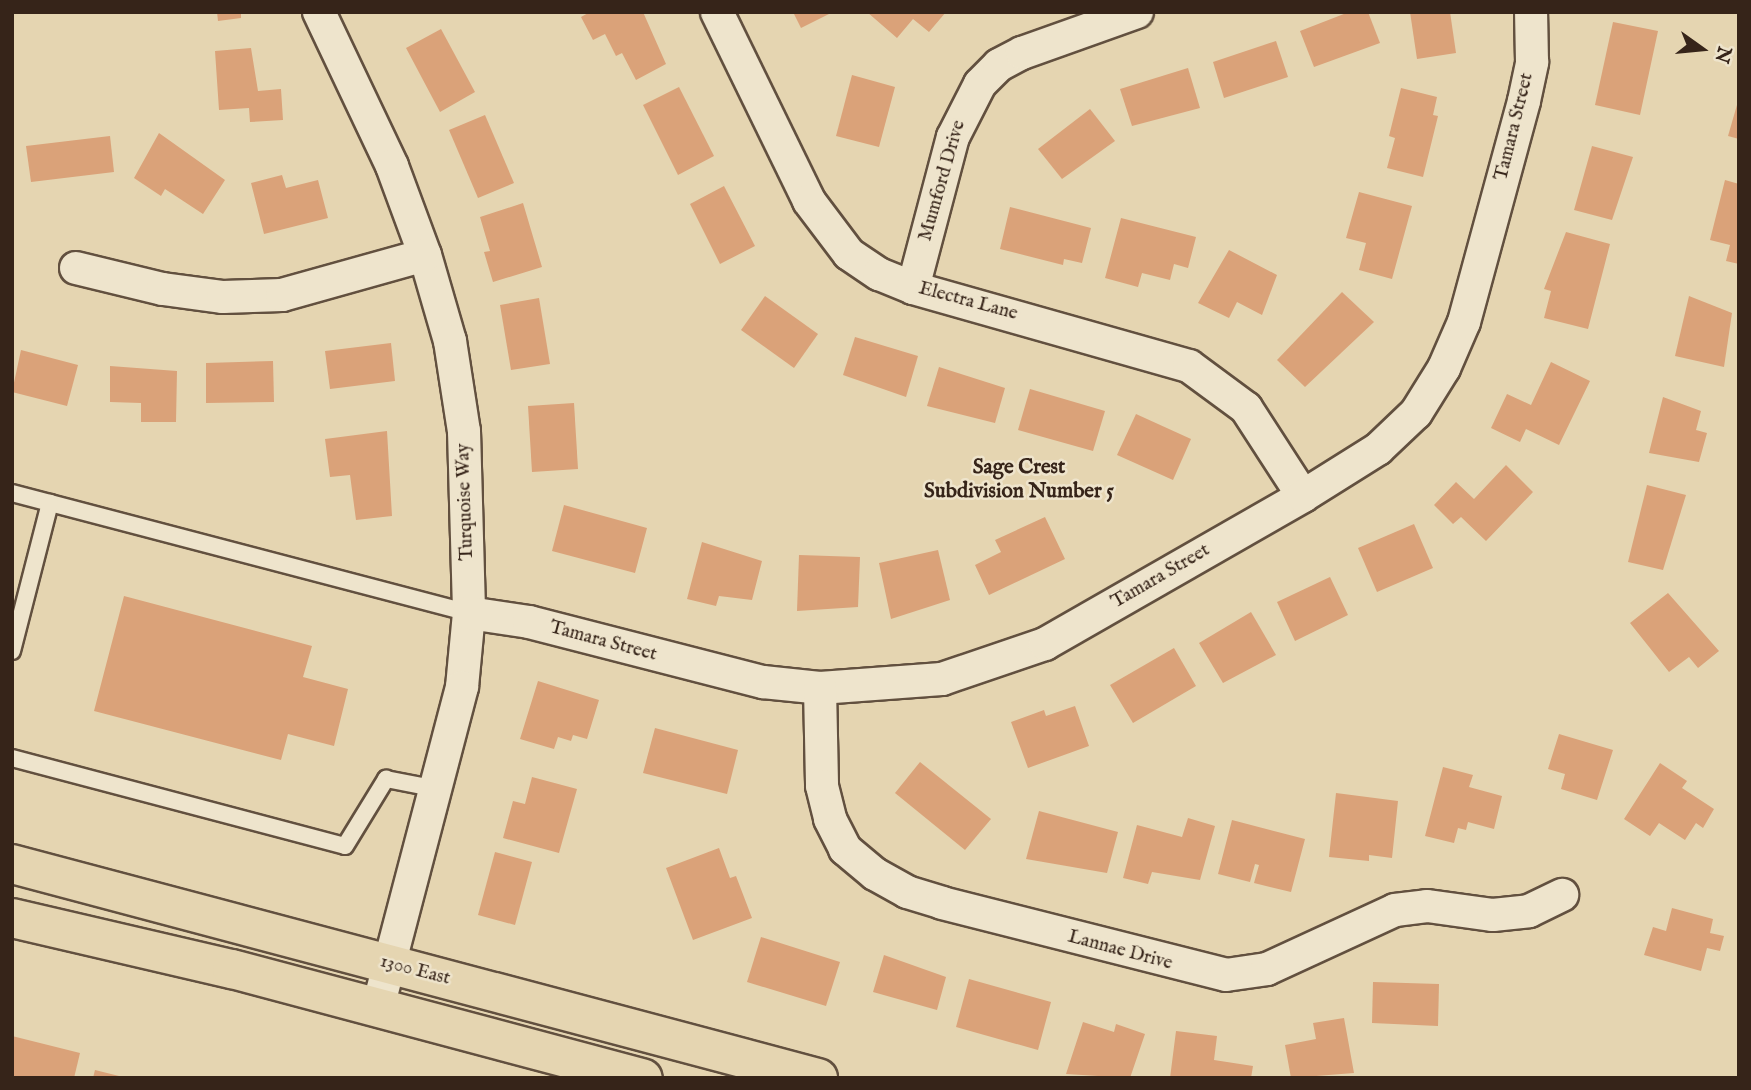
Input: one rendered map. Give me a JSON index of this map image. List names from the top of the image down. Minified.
{"streets":{"main road":["1300 East"],"street":["Tamara Street","Mumford Drive","Electra Lane","Turquoise Way","Lannae Drive"]},"crossings":[["Tamara Street","Electra Lane"],["Tamara Street","Turquoise Way"],["Tamara Street","Lannae Drive"],["Mumford Drive","Electra Lane"],["Turquoise Way","1300 East"]],"districts":["Sage Crest Subdivision Number 5"],"north":"right"}
